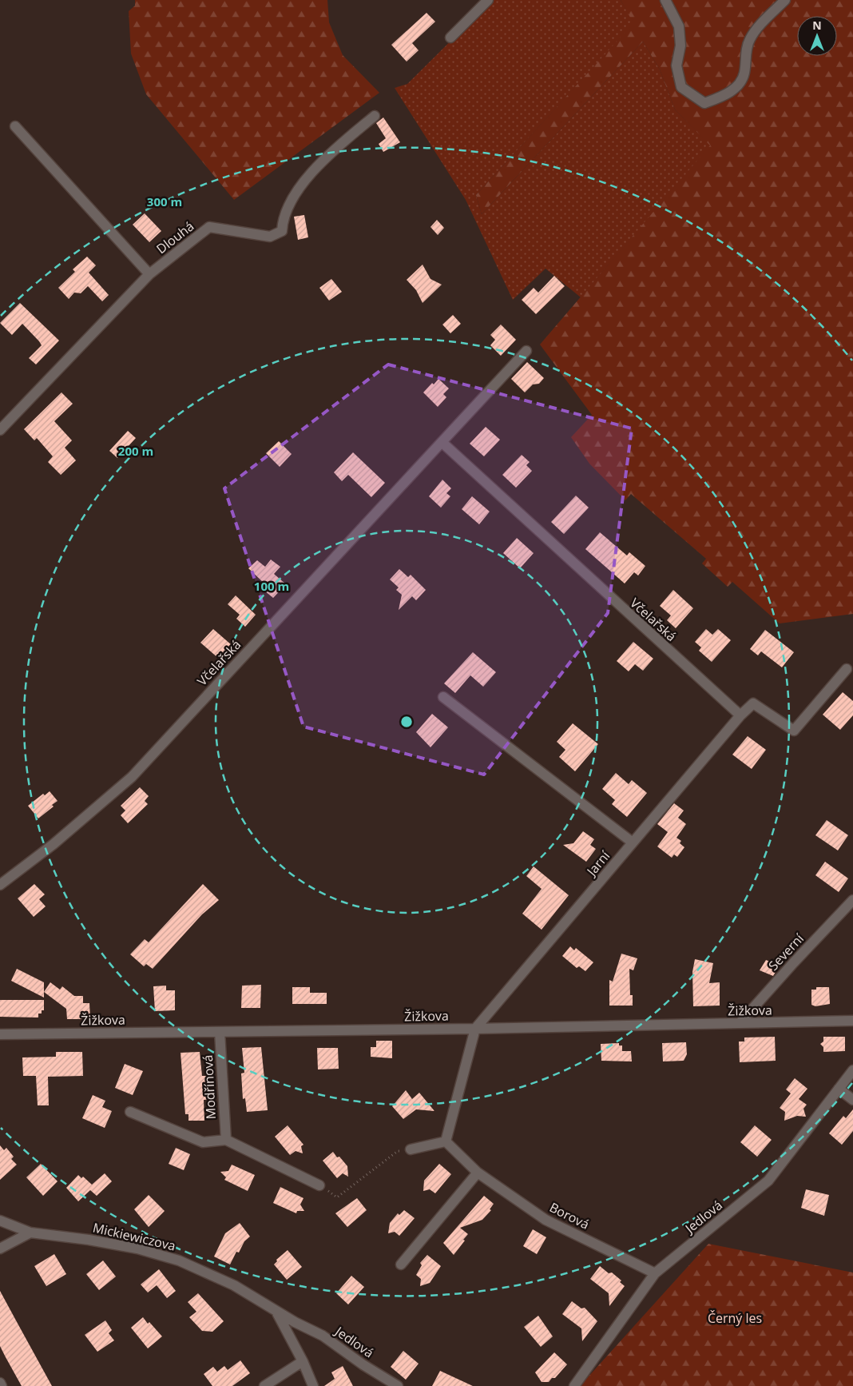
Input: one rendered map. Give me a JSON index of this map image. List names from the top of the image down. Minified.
{"streets":{"street":["Dlouhá","Včelařská","Jarní","Severní","Žižkova","Modřínová","Borová","Jedlová","Mickiewiczova"]},"crossings":[["Včelařská","Jarní"],["Jarní","Žižkova"],["Severní","Žižkova"],["Žižkova","Modřínová"],["Borová","Jedlová"],["Jedlová","Mickiewiczova"]],"parks":["Černý les"],"north":"top","rings":["300 m","200 m","100 m"]}
